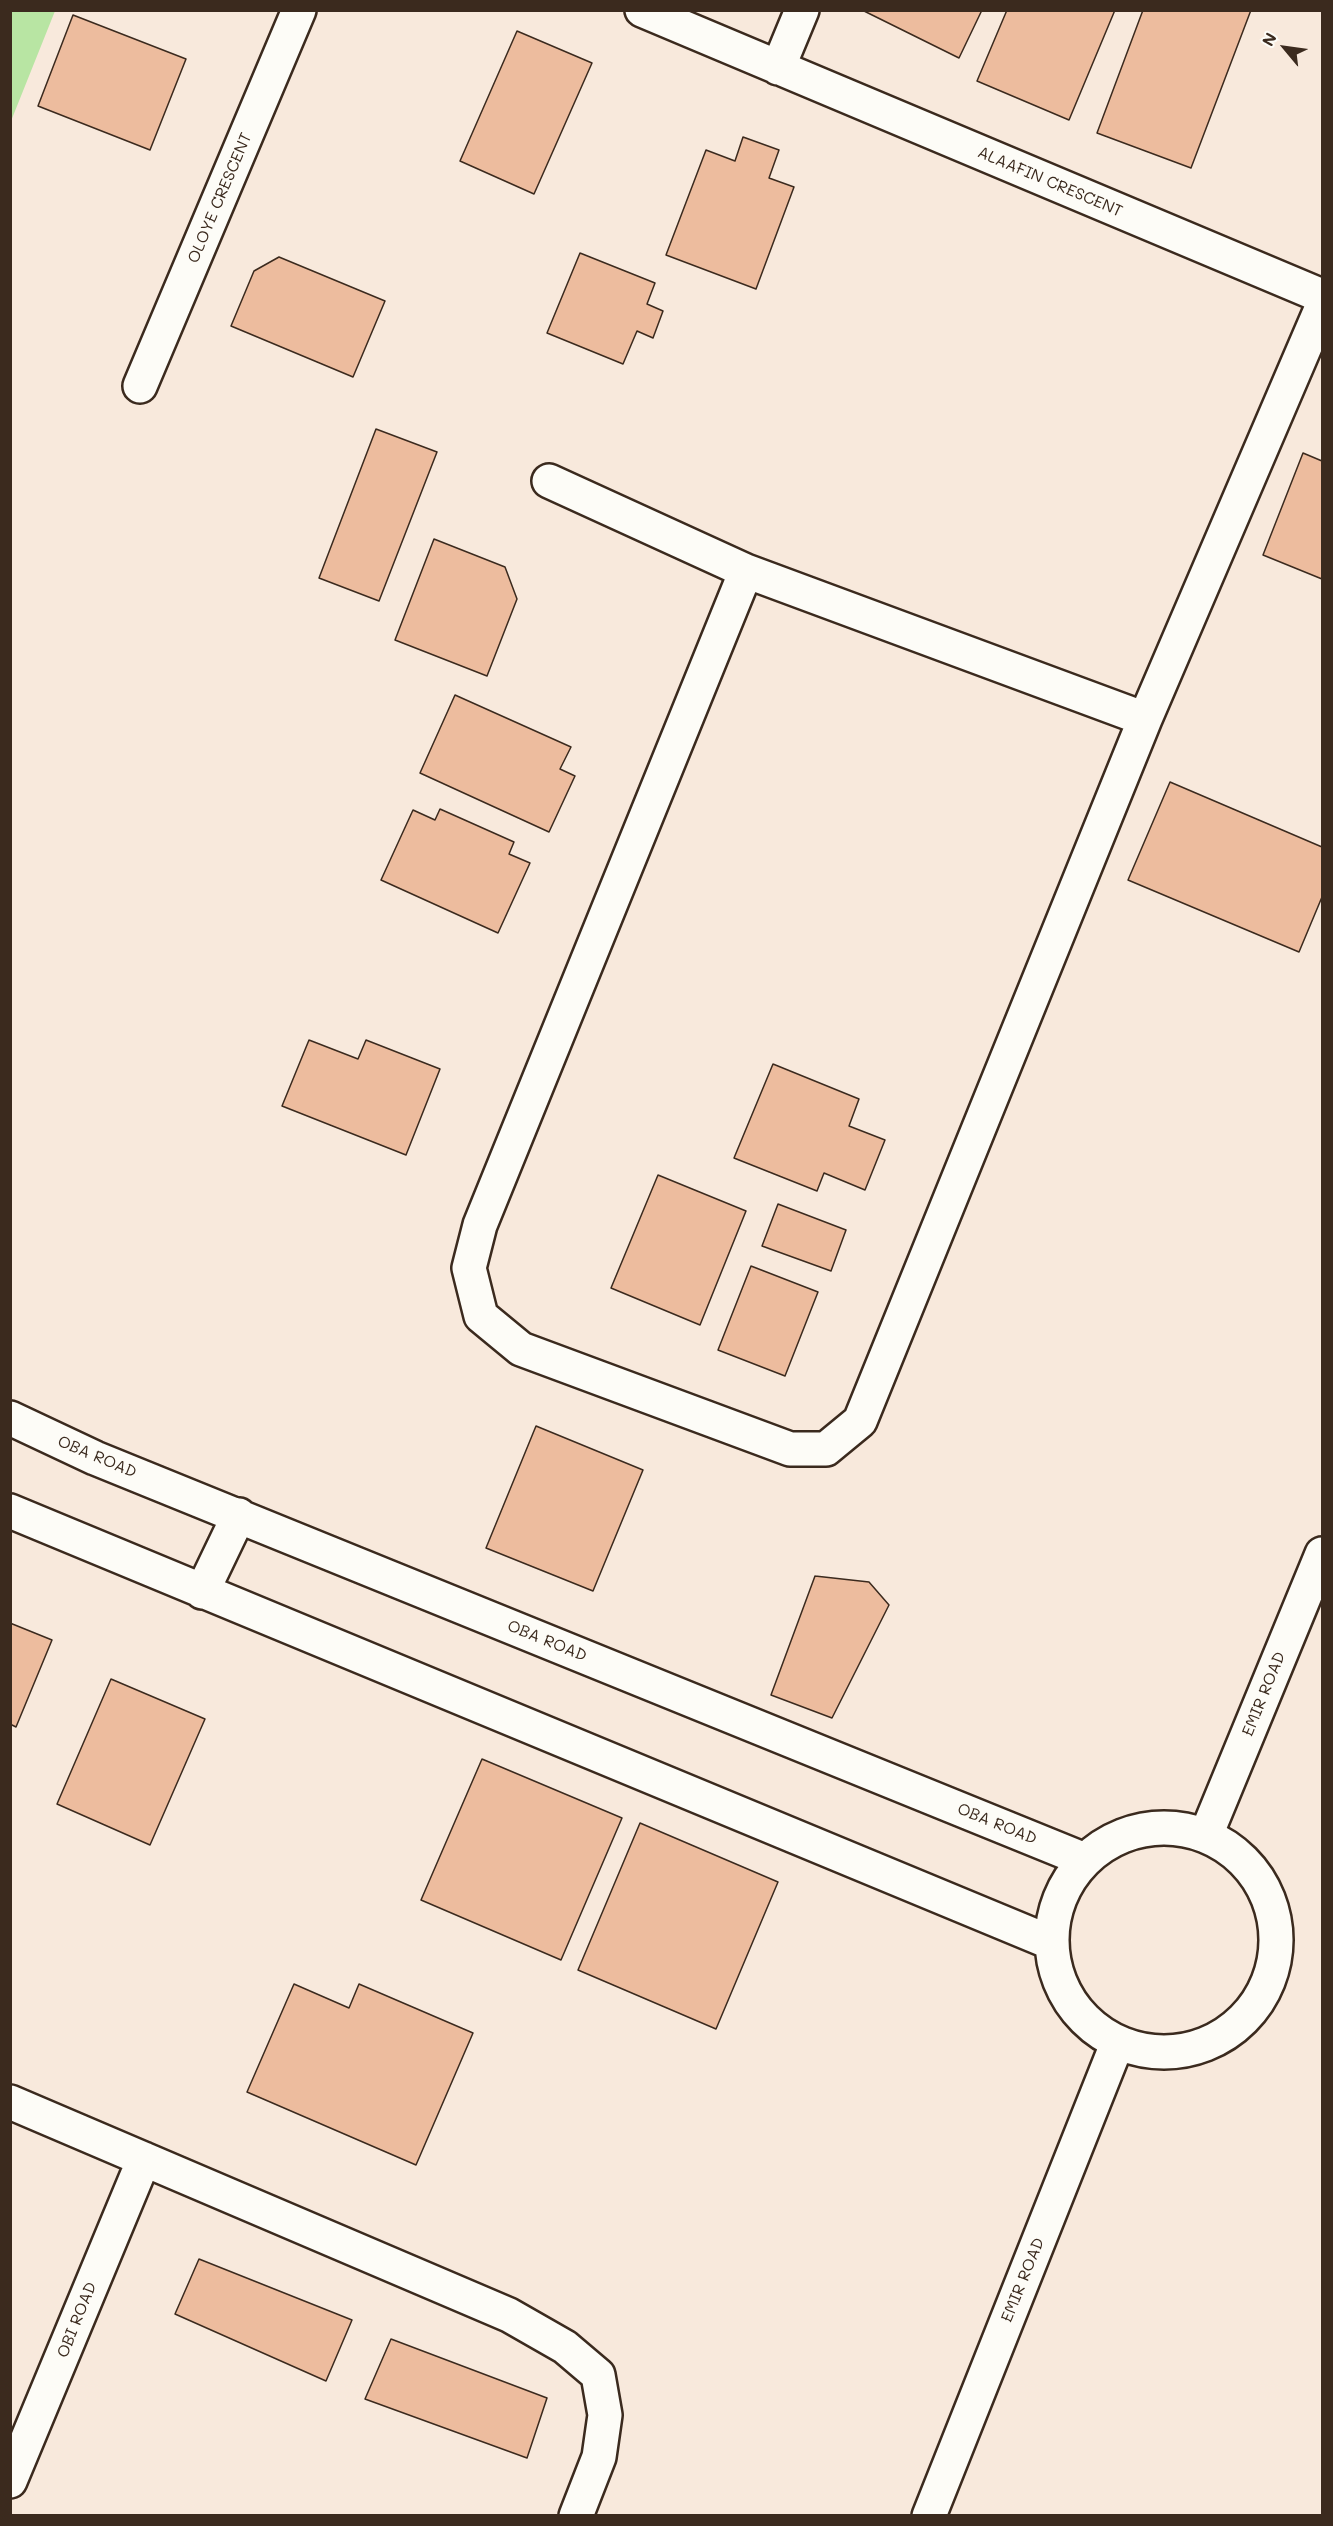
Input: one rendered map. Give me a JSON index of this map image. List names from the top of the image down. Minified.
{"streets":{"street":["ALAAFIN CRESCENT","OLOYE CRESCENT","OBA ROAD","EMIR ROAD","OBI ROAD"]},"north":"top left"}
